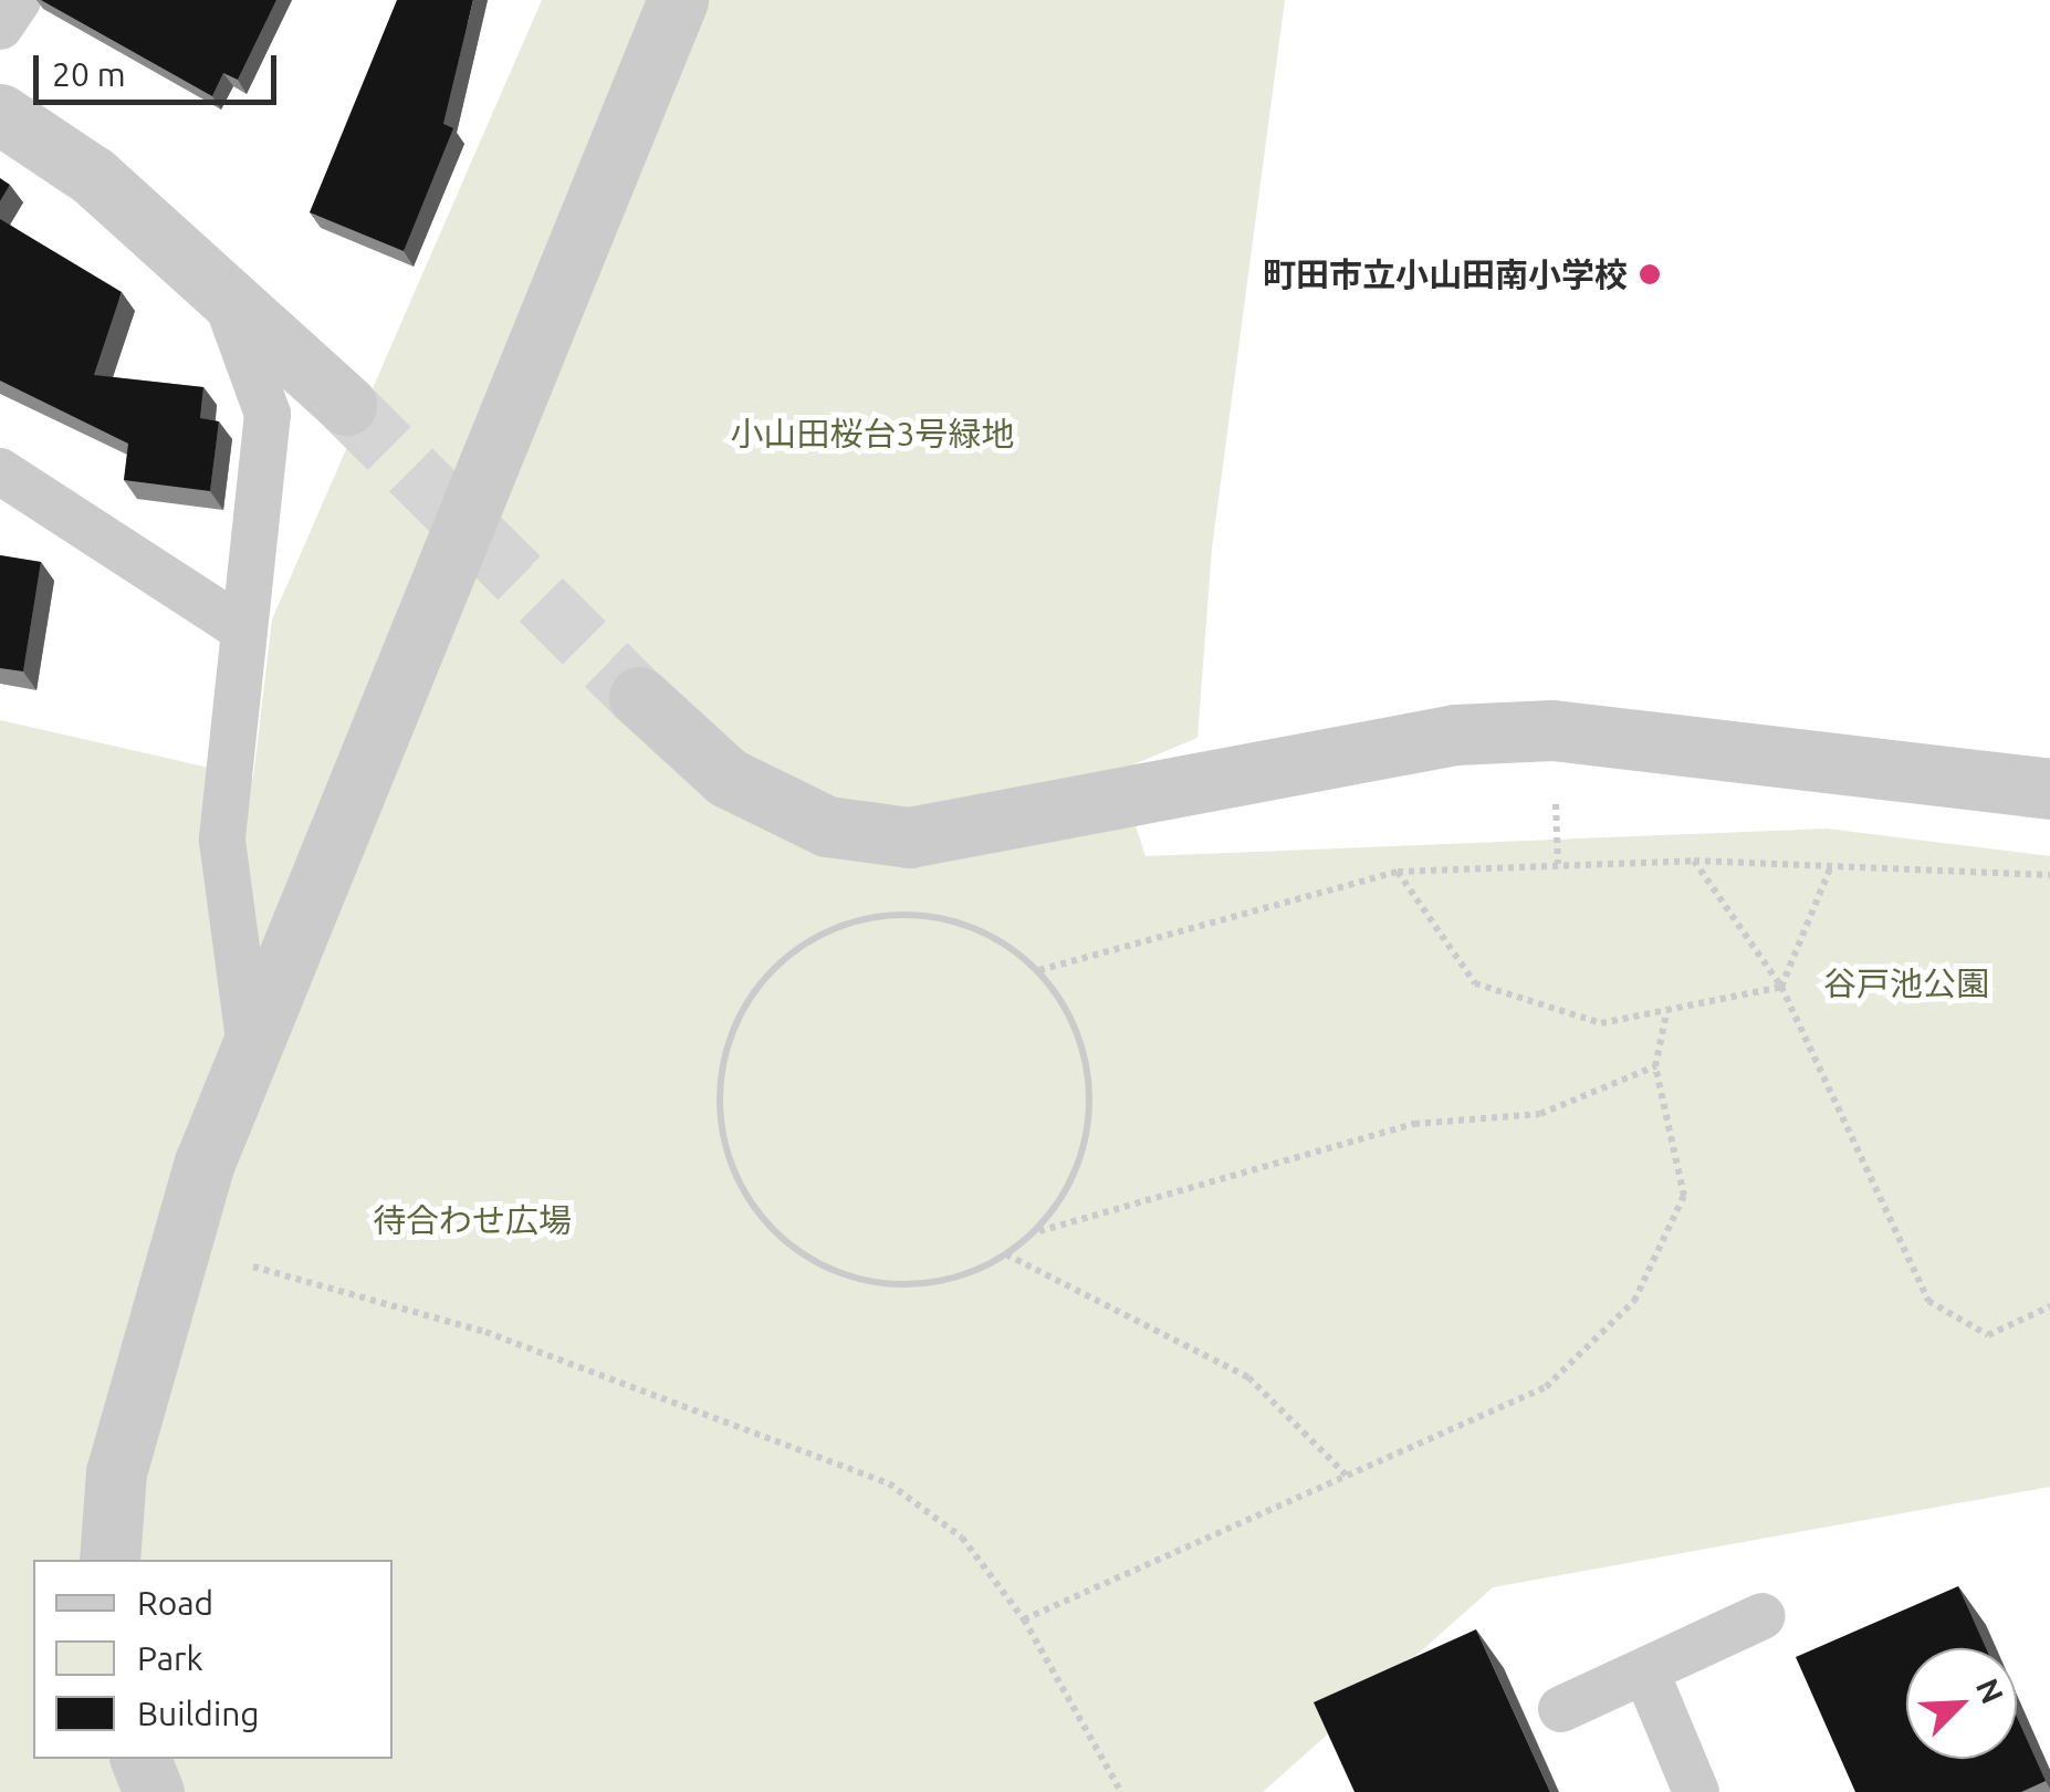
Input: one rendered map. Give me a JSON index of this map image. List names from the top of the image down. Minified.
{"parks":["小山田桜台3号緑地","谷戸池公園","待合わせ広場"],"places":["町田市立小山田南小学校"],"legend":["Road","Park","Building"],"scale_bar":"20 m","north":"top right"}
